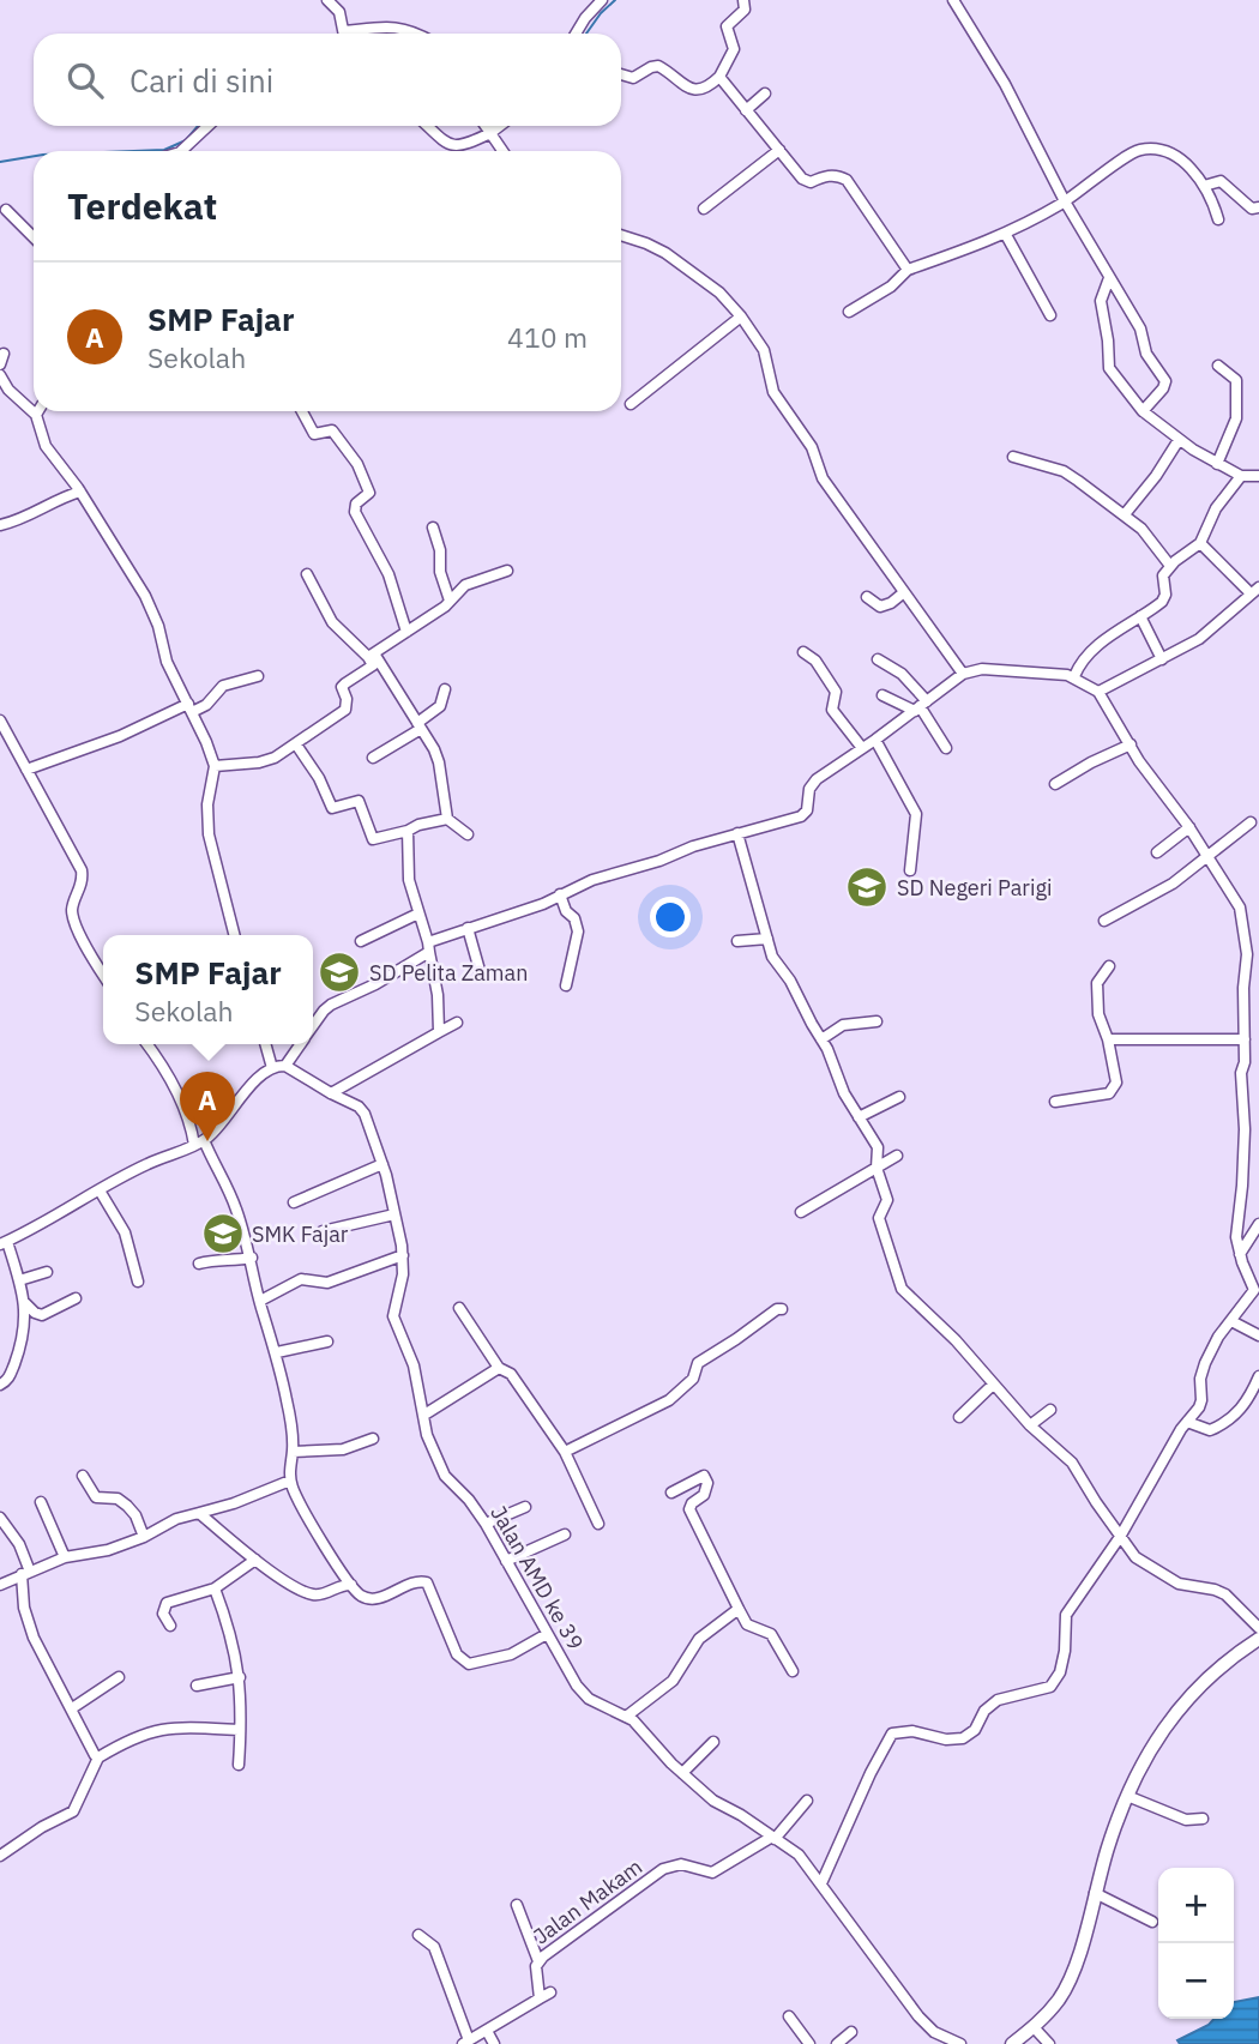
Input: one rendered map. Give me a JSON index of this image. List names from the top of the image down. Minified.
{"streets":{"street":["Jalan AMD ke 39","Jalan Makam"]},"crossings":[["Jalan AMD ke 39","Jalan Makam"]],"places":{"school or university":["SD Negeri Parigi","SD Pelita Zaman","SMK Fajar"]},"page":{"search":"Cari di sini","heading":"Terdekat","list":[{"mark":"A","name":"SMP Fajar","note":"Sekolah","value":"410 m"}],"popup":["SMP Fajar","Sekolah"],"pins":"A","map_buttons":["+","−"]}}
